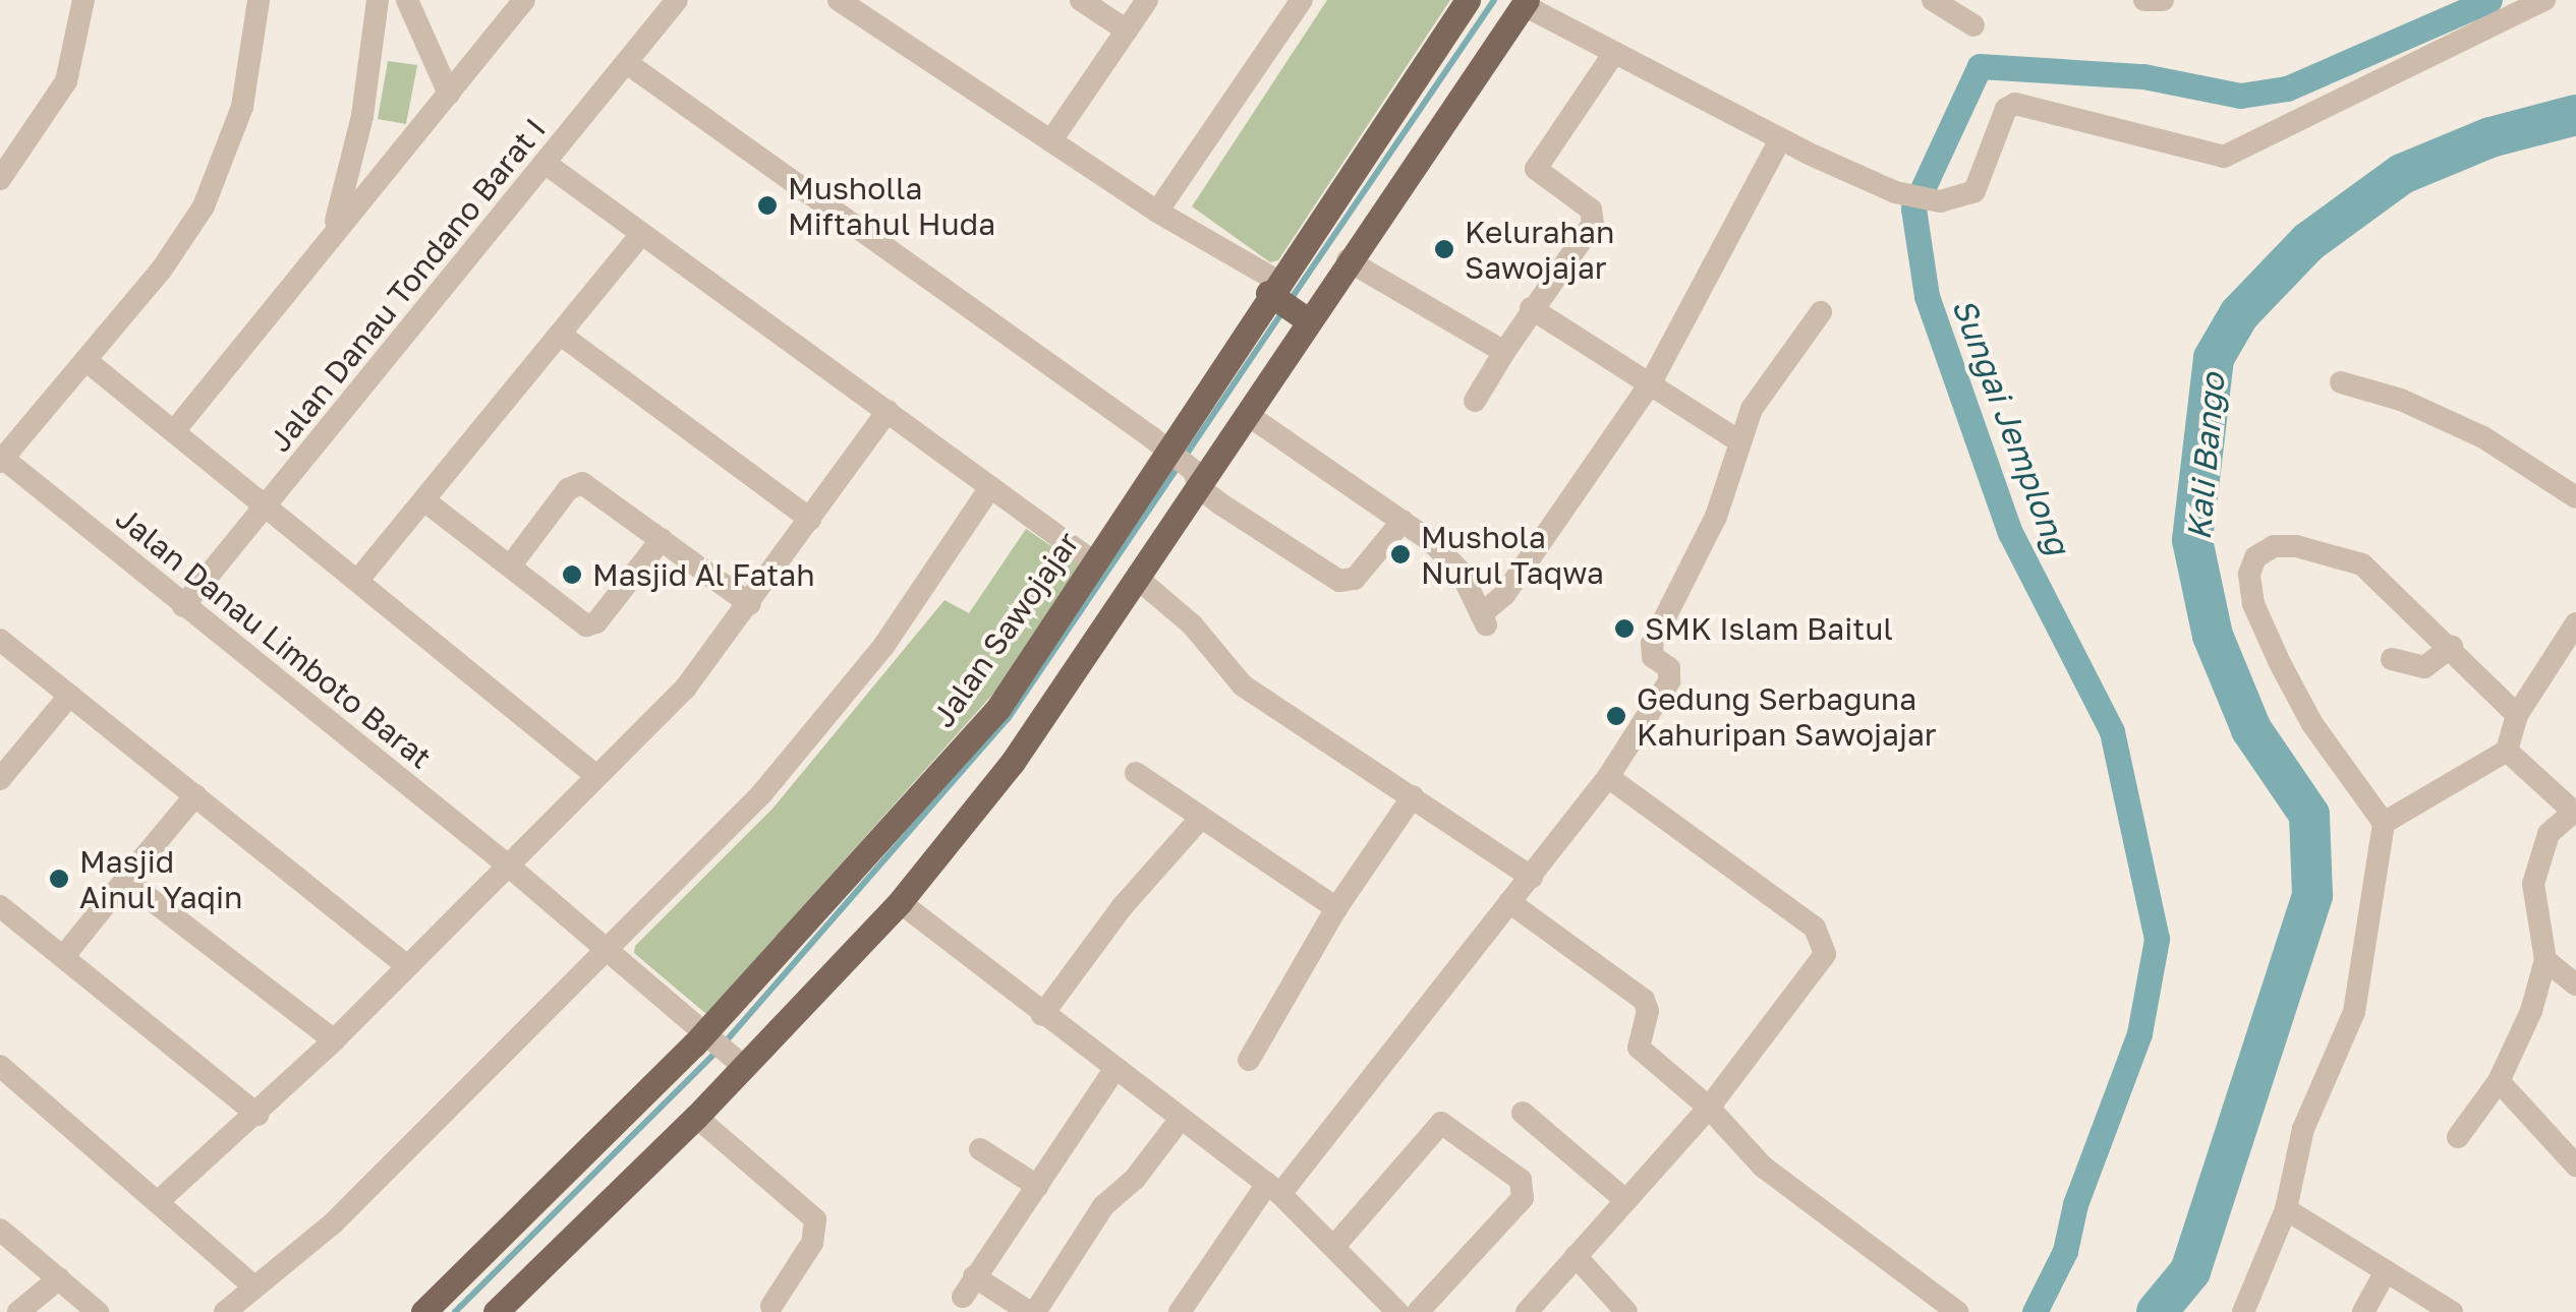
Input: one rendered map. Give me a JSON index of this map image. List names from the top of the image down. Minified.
{"streets":{"main road":["Jalan Sawojajar"],"street":["Jalan Danau Tondano Barat I","Jalan Danau Limboto Barat"]},"crossings":[["Jalan Danau Tondano Barat I","Jalan Danau Limboto Barat"],["Jalan Sawojajar","Jalan Danau Limboto Barat"]],"water":["Sungai Jemplong","Kali Bango"],"places":["Musholla Miftahul Huda","Kelurahan Sawojajar","Mushola Nurul Taqwa","Masjid Al Fatah","SMK Islam Baitul","Gedung Serbaguna Kahuripan Sawojajar","Masjid Ainul Yaqin"]}
